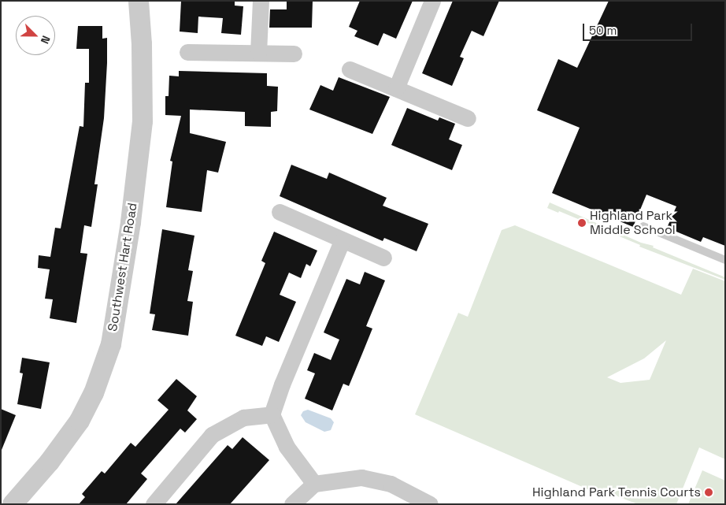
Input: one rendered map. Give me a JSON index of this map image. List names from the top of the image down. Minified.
{"streets":{"street":["Southwest Hart Road"]},"places":["Highland Park Middle School","Highland Park Tennis Courts"],"scale_bar":"50 m","north":"bottom right"}
